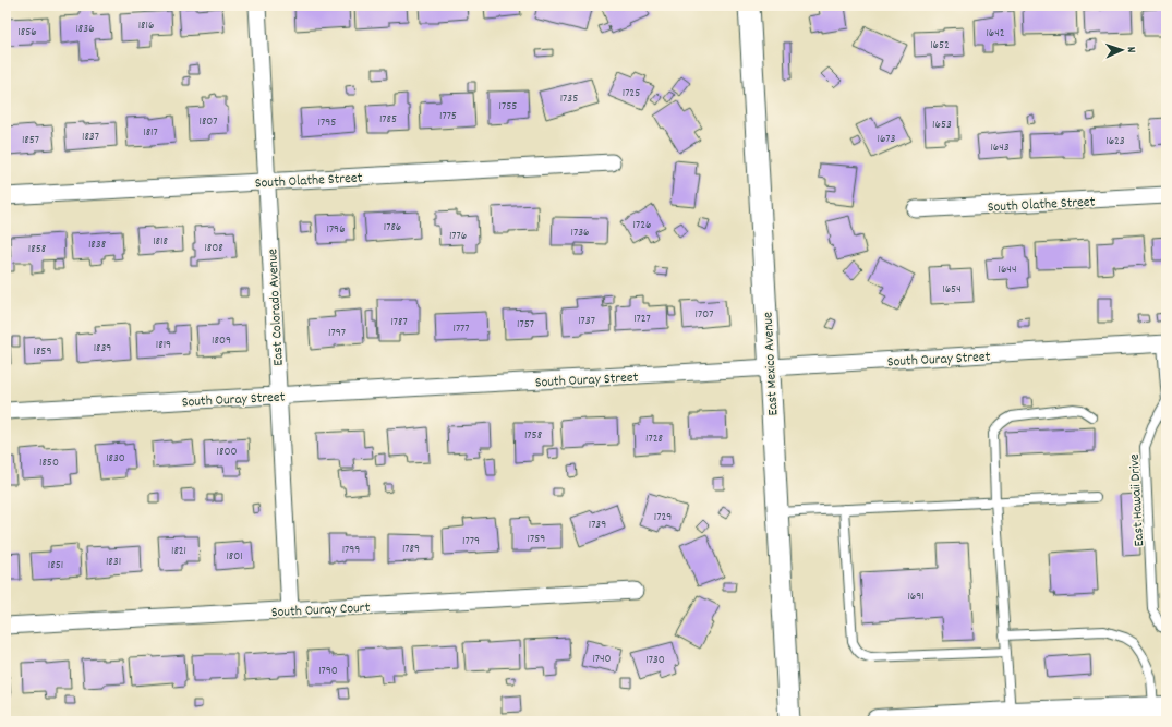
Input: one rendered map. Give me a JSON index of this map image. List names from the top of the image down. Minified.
{"streets":{"street":["South Olathe Street","East Colorado Avenue","South Ouray Street","East Mexico Avenue","South Ouray Court"],"lane":["East Hawaii Drive"]},"crossings":[["South Olathe Street","East Colorado Avenue"],["East Colorado Avenue","South Ouray Street"],["East Colorado Avenue","South Ouray Court"],["South Ouray Street","East Mexico Avenue"],["South Ouray Street","East Hawaii Drive"]],"house_numbers":["1816","1836","1856","1642","1652","1725","1735","1755","1775","1785","1807","1795","1653","1817","1837","1673","1857","1623","1643","1726","1786","1796","1736","1776","1818","1838","1808","1858","1644","1654","1707","1727","1737","1787","1757","1777","1797","1809","1819","1839","1859","1758","1728","1800","1830","1850","1729","1739","1759","1779","1789","1799","1821","1801","1831","1851","1691","1740","1730","1790"],"north":"right"}
